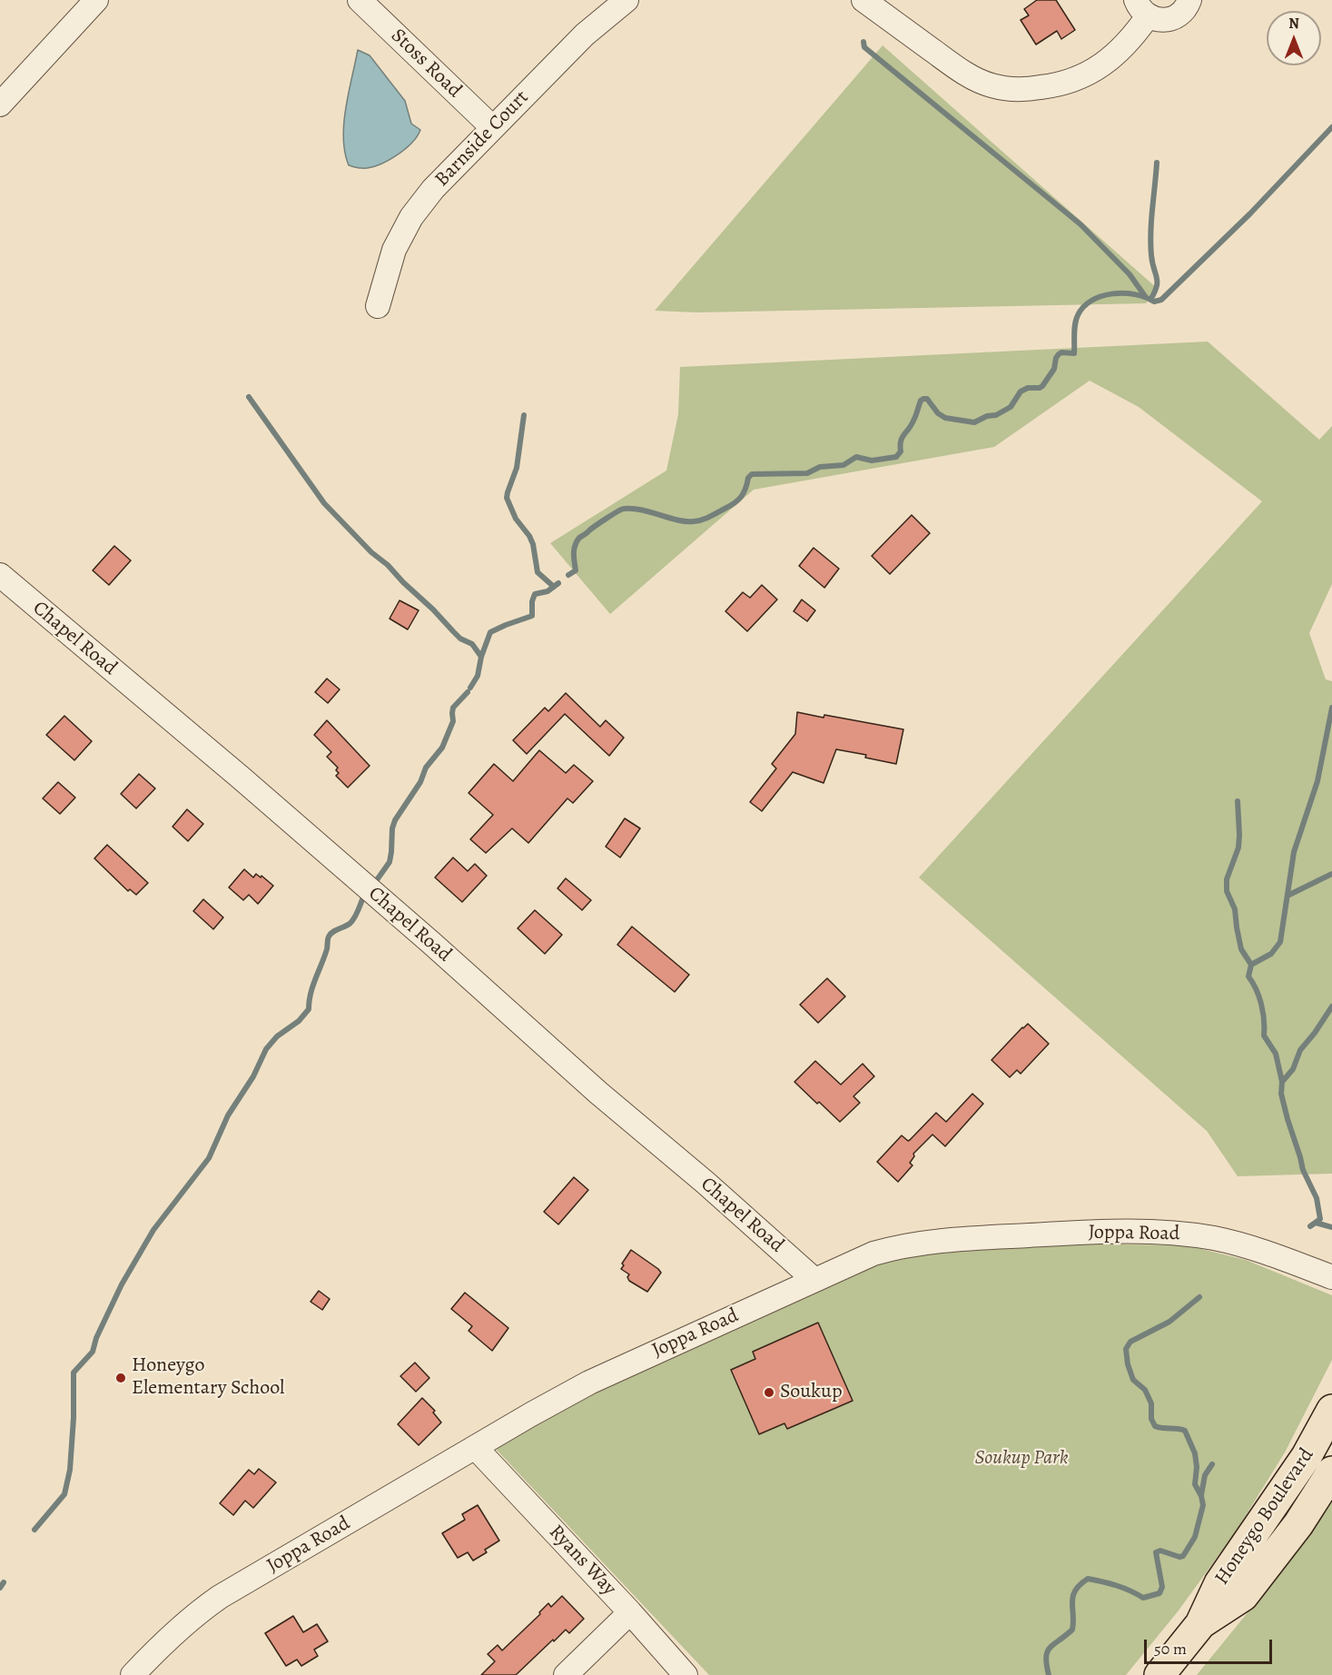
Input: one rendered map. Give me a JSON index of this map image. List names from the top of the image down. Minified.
{"streets":{"main road":["Honeygo Boulevard"],"street":["Stoss Road","Barnside Court","Chapel Road","Joppa Road","Ryans Way"]},"crossings":[["Stoss Road","Barnside Court"],["Chapel Road","Joppa Road"],["Joppa Road","Ryans Way"]],"parks":["Soukup Park"],"places":["Honeygo Elementary School","Soukup"],"scale_bar":"50 m","north":"top"}
